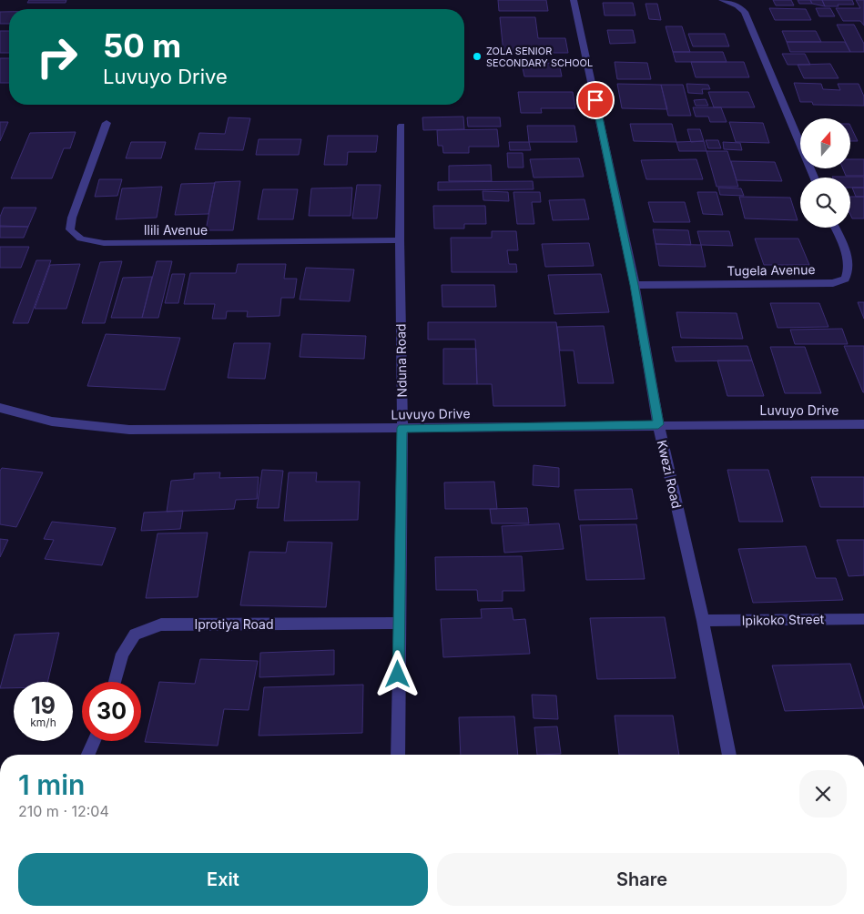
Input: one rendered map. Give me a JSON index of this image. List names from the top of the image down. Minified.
{"streets":{"street":["Ilili Avenue","Tugela Avenue","Nduna Road","Luvuyo Drive","Kwezi Road","Ipikoko Street","Iprotiya Road"]},"crossings":[["Ilili Avenue","Nduna Road"],["Tugela Avenue","Kwezi Road"],["Nduna Road","Luvuyo Drive"],["Nduna Road","Iprotiya Road"],["Luvuyo Drive","Kwezi Road"],["Kwezi Road","Ipikoko Street"]],"places":["ZOLA SENIOR SECONDARY SCHOOL"],"north":"top","page":{"turn":["50 m","Luvuyo Drive"],"speed":"19 km/h","limit":"30","heading":["1 min","210 m · 12:04"],"buttons":["Exit","Share"]}}
